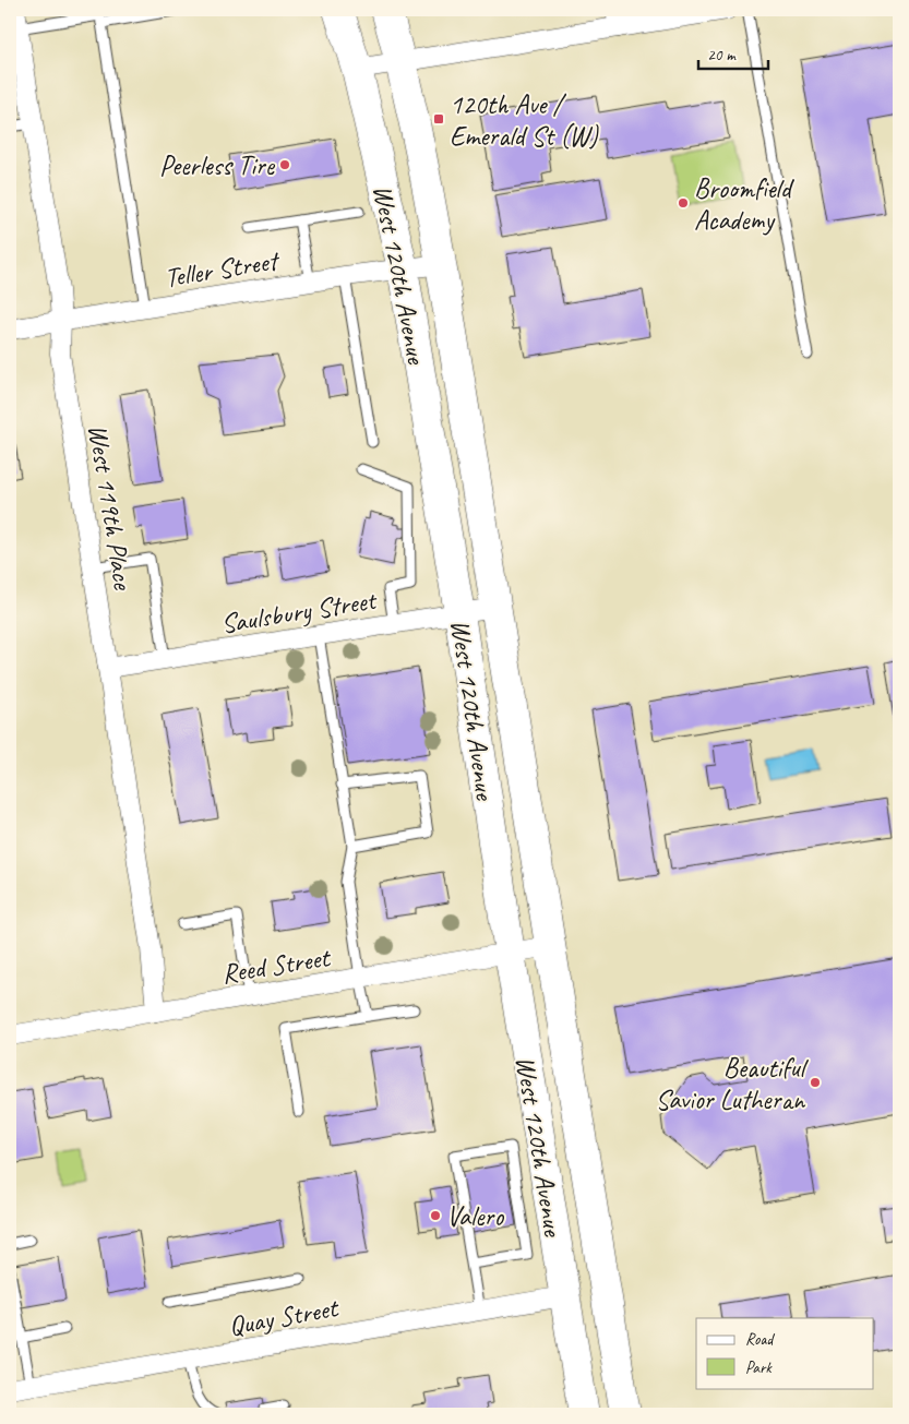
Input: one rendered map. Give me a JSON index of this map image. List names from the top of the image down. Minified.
{"streets":{"main road":["West 120th Avenue"],"street":["Teller Street","West 119th Place","Saulsbury Street","Reed Street","Quay Street"]},"crossings":[["Teller Street","West 120th Avenue"],["Teller Street","West 119th Place"],["West 120th Avenue","Saulsbury Street"],["West 120th Avenue","Reed Street"],["West 120th Avenue","Quay Street"],["West 119th Place","Saulsbury Street"],["West 119th Place","Reed Street"]],"places":{"transit":["120th Ave / Emerald St (W)"],"other":["Peerless Tire","Broomfield Academy","Beautiful Savior Lutheran","Valero"]},"legend":["Road","Park"],"scale_bar":"20 m"}
